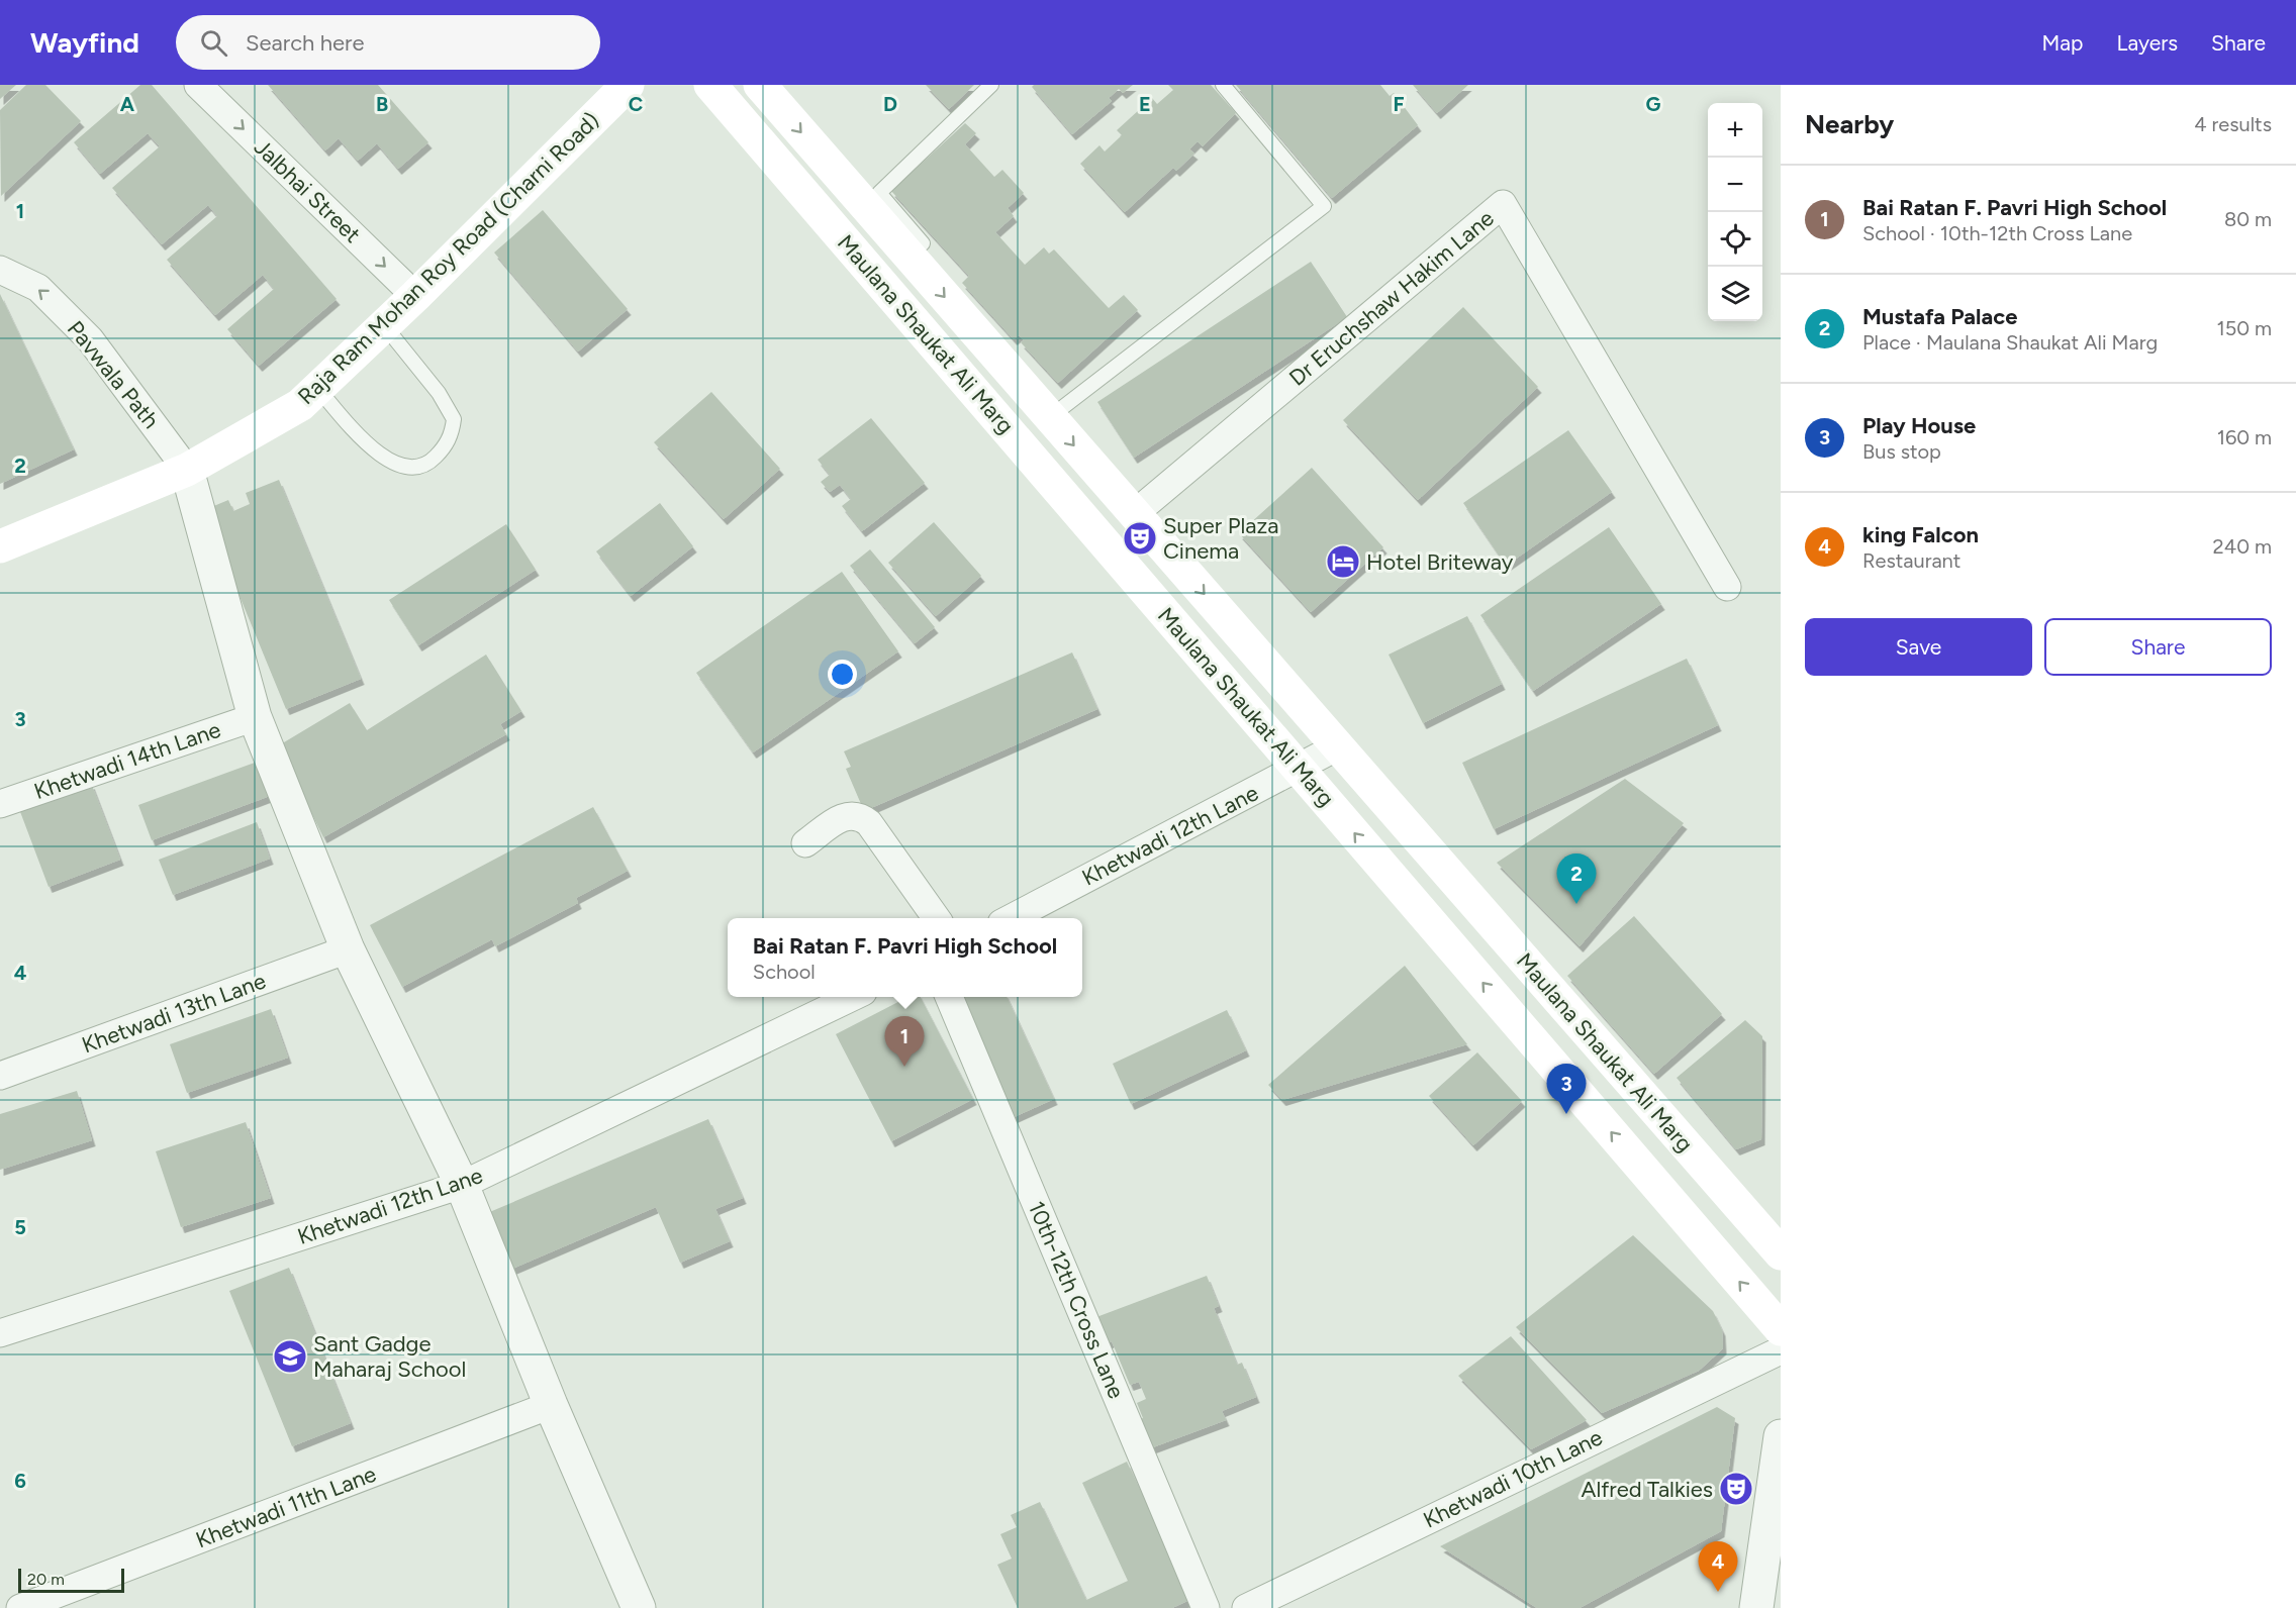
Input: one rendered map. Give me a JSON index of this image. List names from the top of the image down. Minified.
{"streets":{"main road":["Raja Ram Mohan Roy Road (Charni Road)","Maulana Shaukat Ali Marg"],"street":["Jalbhai Street","Dr Eruchshaw Hakim Lane","Pavwala Path","Khetwadi 14th Lane","Khetwadi 12th Lane","Khetwadi 13th Lane","10th-12th Cross Lane","Khetwadi 10th Lane","Khetwadi 11th Lane"]},"crossings":[["Jalbhai Street","Raja Ram Mohan Roy Road (Charni Road)"],["Raja Ram Mohan Roy Road (Charni Road)","Pavwala Path"],["Dr Eruchshaw Hakim Lane","Maulana Shaukat Ali Marg"],["Maulana Shaukat Ali Marg","Khetwadi 12th Lane"]],"one_way":["Jalbhai Street","Pavwala Path"],"places":{"theatre":["Super Plaza Cinema","Alfred Talkies"],"hotel":["Hotel Briteway"],"school or university":["Sant Gadge Maharaj School"]},"scale_bar":"20 m","page":{"header":"Wayfind","search":"Search here","nav":["Map","Layers","Share"],"heading":["Nearby","4 results"],"map_buttons":["+","−"],"list":[{"mark":"1","name":"Bai Ratan F. Pavri High School","note":"School · 10th-12th Cross Lane","value":"80 m"},{"mark":"2","name":"Mustafa Palace","note":"Place · Maulana Shaukat Ali Marg","value":"150 m"},{"mark":"3","name":"Play House","note":"Bus stop","value":"160 m"},{"mark":"4","name":"king Falcon","note":"Restaurant","value":"240 m"}],"buttons":["Save","Share"],"pins":["2","1","3","4"],"popup":["Bai Ratan F. Pavri High School","School"],"scale":"20 m"},"grid":{"columns":["A","B","C","D","E","F","G"],"rows":["1","2","3","4","5","6"]}}
